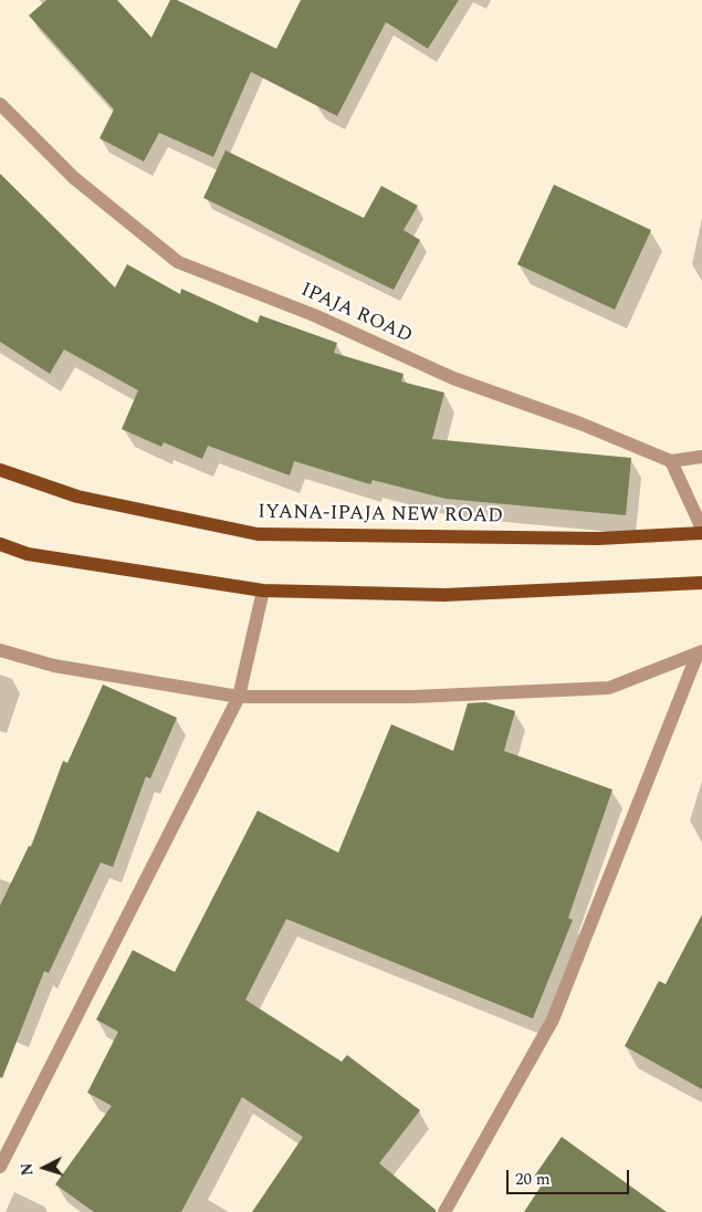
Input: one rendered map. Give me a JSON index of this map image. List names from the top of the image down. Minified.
{"streets":{"main road":["IYANA-IPAJA NEW ROAD"],"street":["IPAJA ROAD"]},"scale_bar":"20 m","north":"left"}
